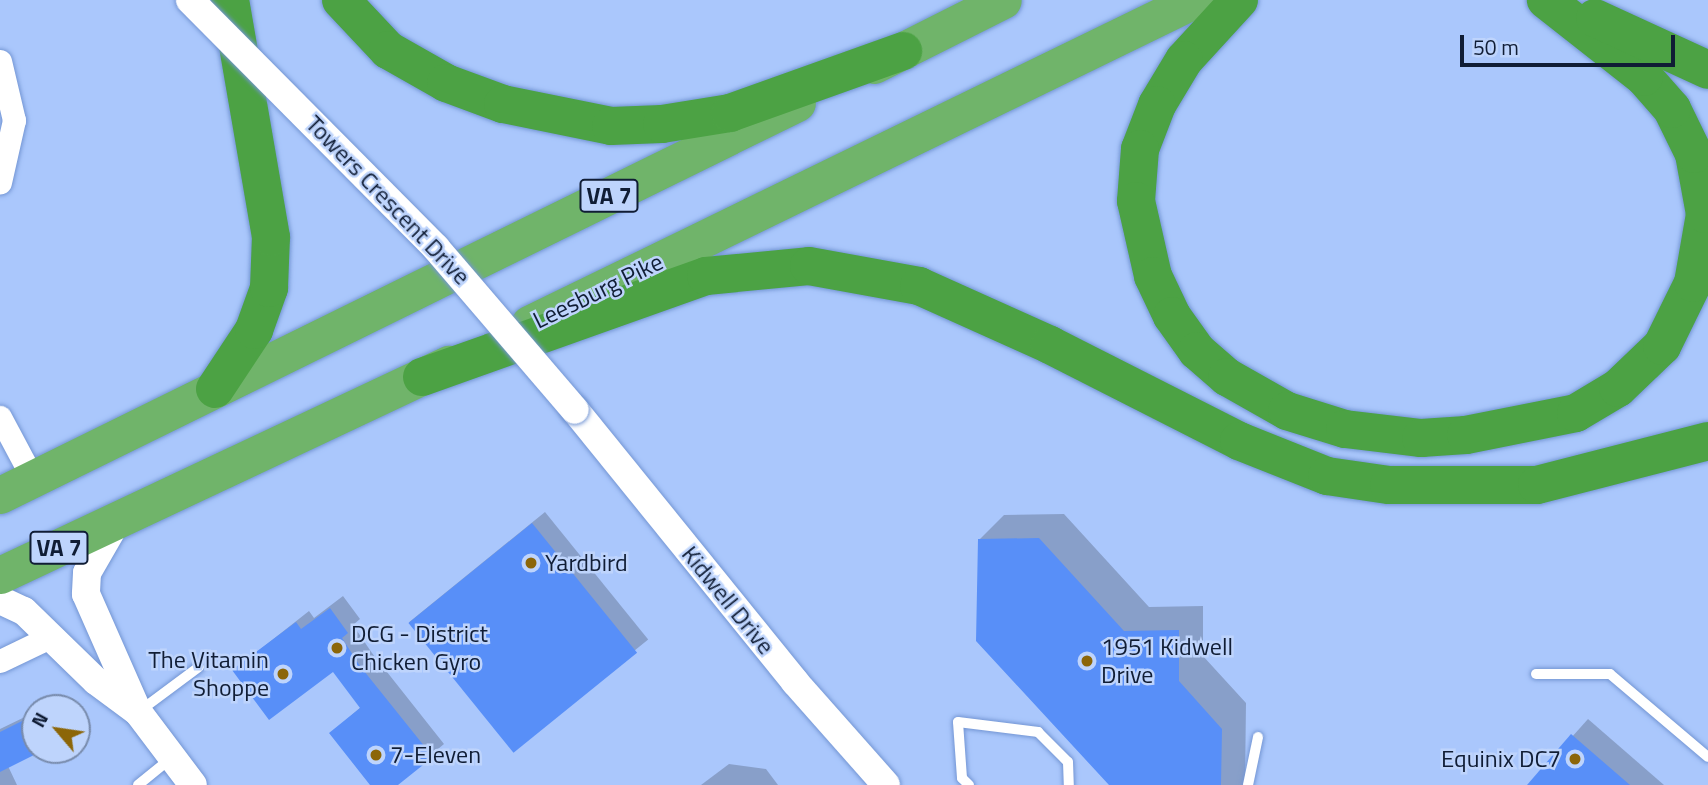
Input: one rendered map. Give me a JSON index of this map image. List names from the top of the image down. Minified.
{"streets":{"highway":["VA 7","Leesburg Pike"],"street":["Towers Crescent Drive","Kidwell Drive"]},"crossings":[["Towers Crescent Drive","Kidwell Drive"]],"places":["Yardbird","DCG - District Chicken Gyro","1951 Kidwell Drive","The Vitamin Shoppe","7-Eleven","Equinix DC7"],"scale_bar":"50 m","north":"top left"}
